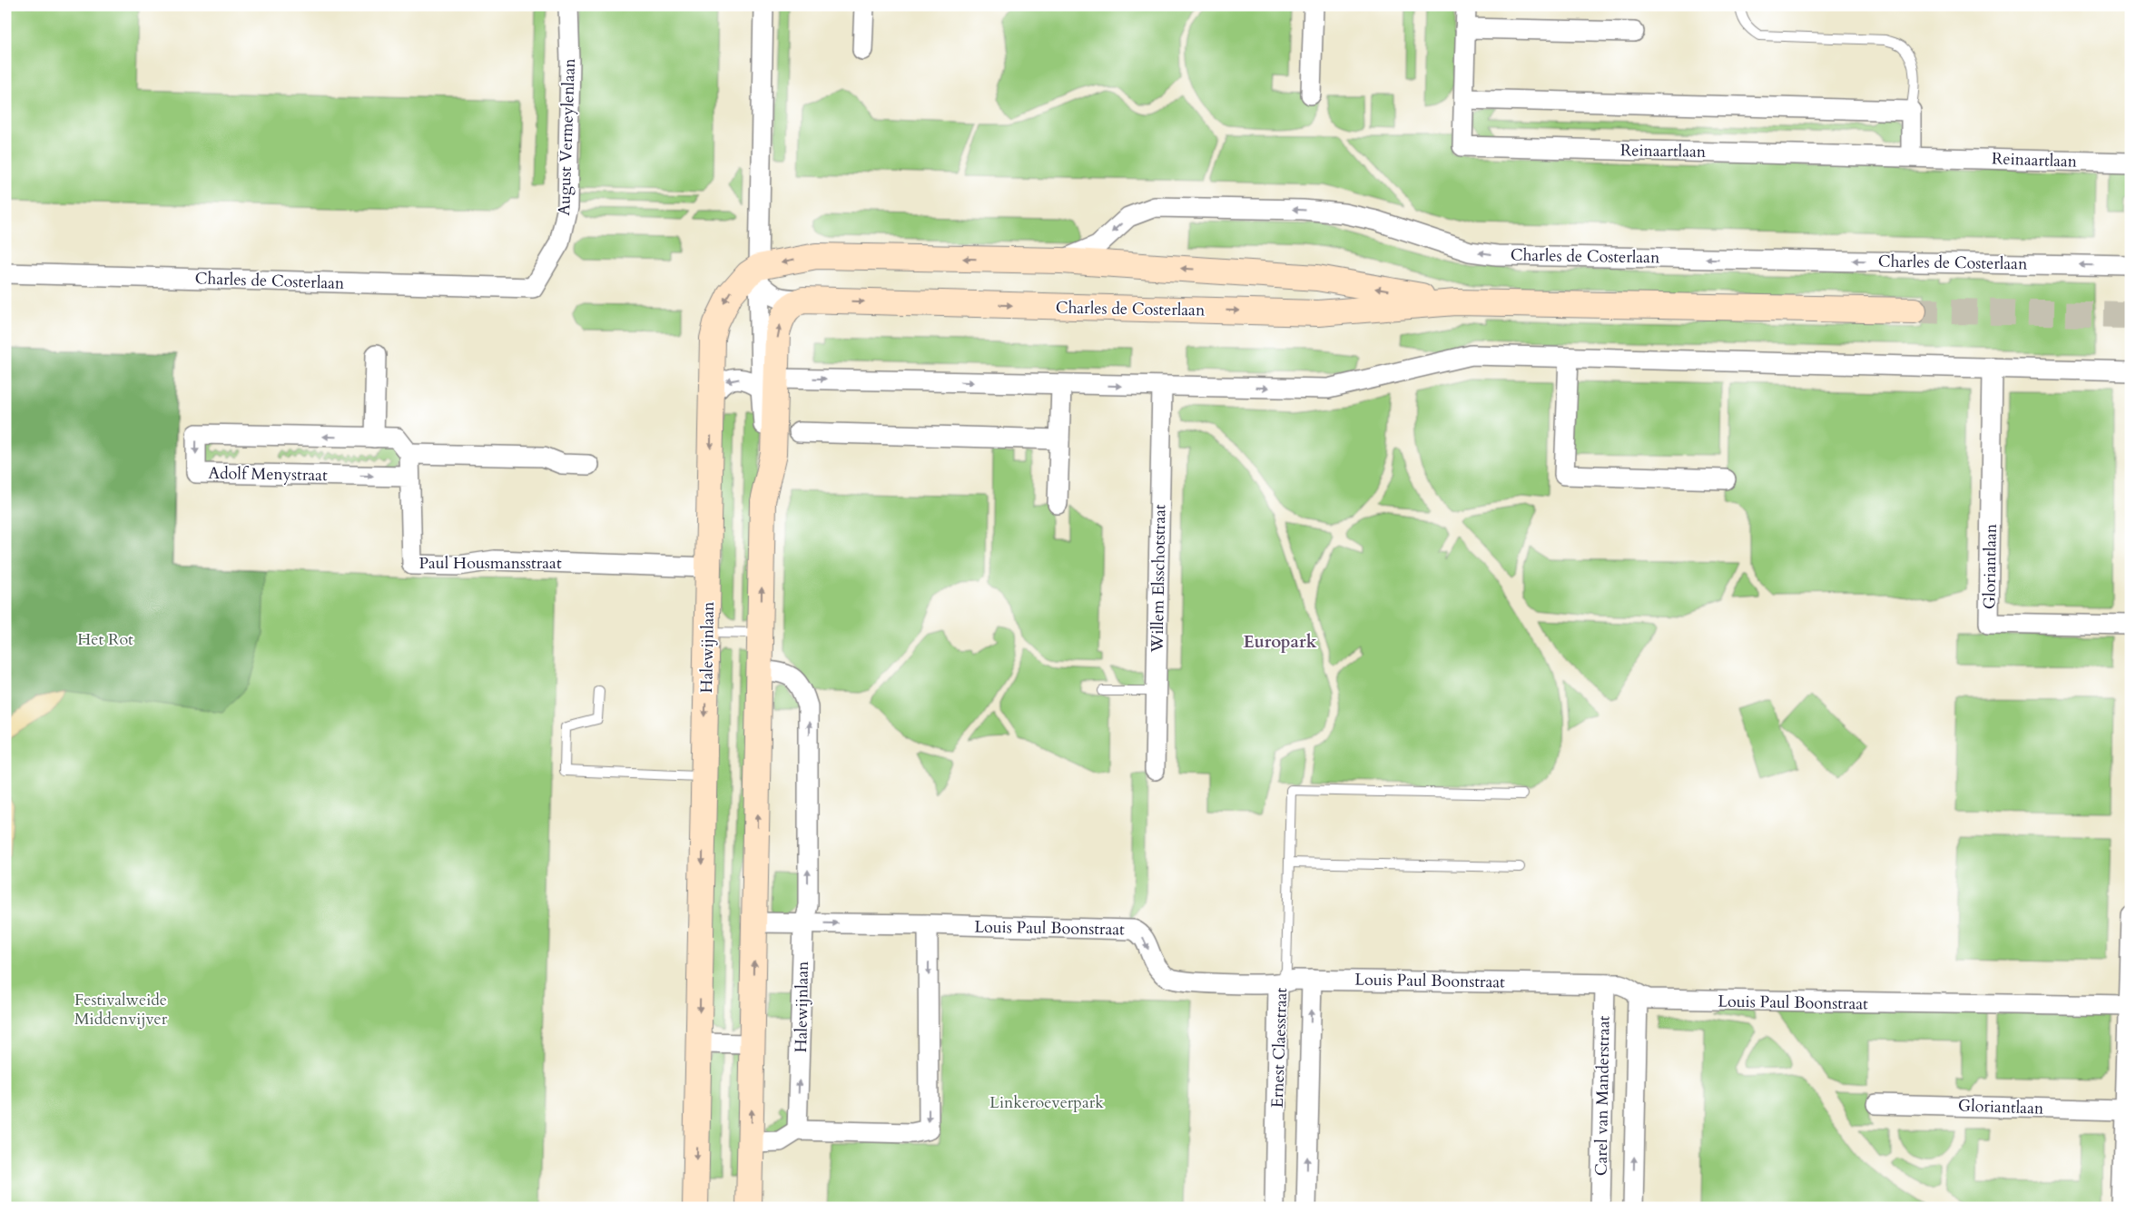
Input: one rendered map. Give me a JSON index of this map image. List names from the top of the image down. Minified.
{"streets":{"main road":["Charles de Costerlaan","Halewijnlaan"],"street":["August Vermeylenlaan","Reinaartlaan","Adolf Menystraat","Paul Housmansstraat","Gloriantlaan","Willem Elsschotstraat","Louis Paul Boonstraat","Ernest Claesstraat","Carel van Manderstraat"]},"crossings":[["August Vermeylenlaan","Charles de Costerlaan"],["Charles de Costerlaan","Halewijnlaan"],["Adolf Menystraat","Paul Housmansstraat"],["Paul Housmansstraat","Halewijnlaan"],["Halewijnlaan","Louis Paul Boonstraat"],["Louis Paul Boonstraat","Ernest Claesstraat"],["Louis Paul Boonstraat","Carel van Manderstraat"]],"districts":["Europark"],"parks":["Het Rot","Festivalweide Middenvijver","Linkeroeverpark"]}
